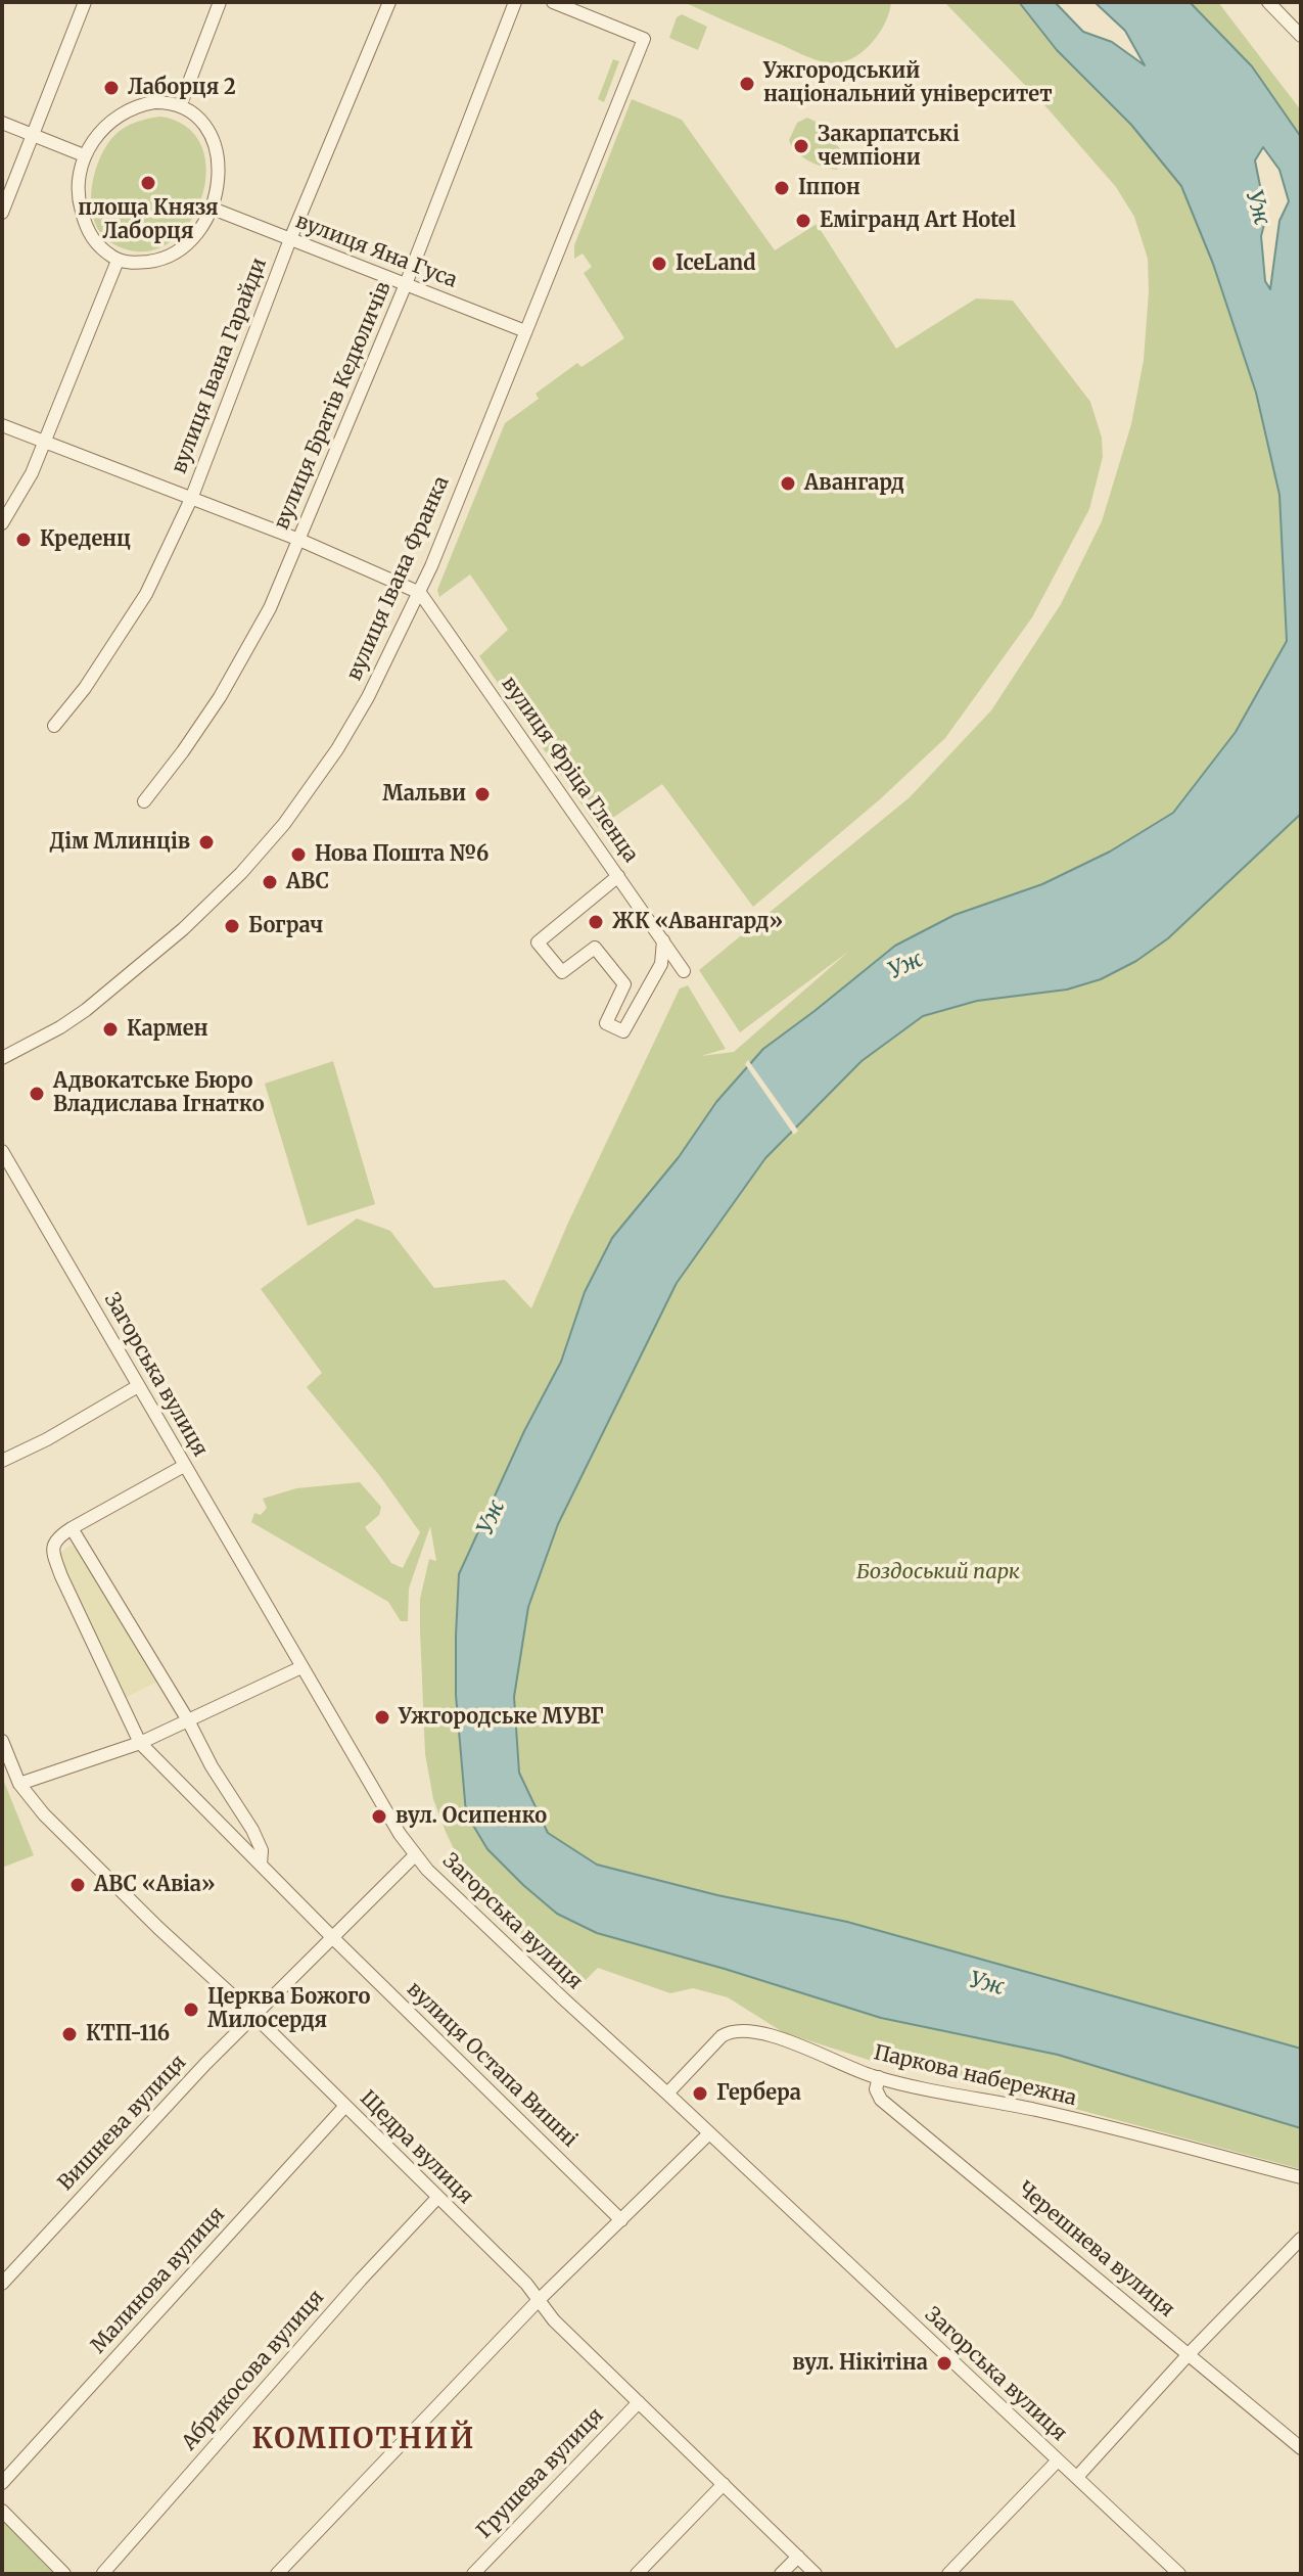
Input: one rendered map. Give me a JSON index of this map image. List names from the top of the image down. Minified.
{"streets":{"street":["вулиця Яна Гуса","вулиця Івана Гарайди","вулиця Братів Кедюличів","вулиця Івана Франка","вулиця Фріца Гленца","Загорська вулиця","вулиця Остапа Вишні","Паркова набережна","Вишнева вулиця","Щедра вулиця","Черешнева вулиця","Малинова вулиця","Абрикосова вулиця","Грушева вулиця"]},"crossings":[["вулиця Яна Гуса","вулиця Івана Гарайди"],["вулиця Яна Гуса","вулиця Братів Кедюличів"],["вулиця Яна Гуса","вулиця Івана Франка"],["вулиця Івана Франка","вулиця Фріца Гленца"],["Загорська вулиця","Паркова набережна"],["Загорська вулиця","Вишнева вулиця"],["вулиця Остапа Вишні","Вишнева вулиця"],["Паркова набережна","Черешнева вулиця"],["Вишнева вулиця","Щедра вулиця"],["Щедра вулиця","Малинова вулиця"],["Щедра вулиця","Абрикосова вулиця"],["Щедра вулиця","Грушева вулиця"]],"districts":["КОМПОТНИЙ"],"water":["Уж"],"parks":["Боздоський парк"],"places":["Ужгородський національний університет","Лаборця 2","Закарпатські чемпіони","площа Князя Лаборця","Іппон","Емігранд Art Hotel","IceLand","Авангард","Креденц","Мальви","Дім Млинців","Нова Пошта №6","ABC","ЖК «Авангард»","Бограч","Кармен","Адвокатське Бюро Владислава Ігнатко","Ужгородське МУВГ","вул. Осипенко","ABC «Авіа»","Церква Божого Милосердя","КТП-116","Гербера","вул. Нікітіна"]}
